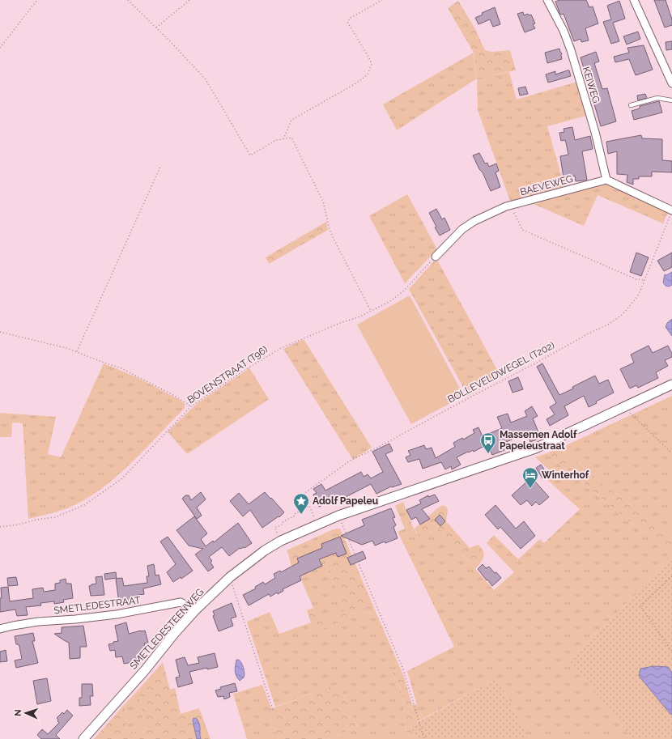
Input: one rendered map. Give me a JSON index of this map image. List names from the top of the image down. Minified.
{"streets":{"street":["KEIWEG","BAEVEWEG","SMETLEDESTRAAT","SMETLEDESTEENWEG"],"path":["BOLLEVELDWEGEL (T202)","BOVENSTRAAT (T96)"]},"crossings":[["KEIWEG","BAEVEWEG"],["BAEVEWEG","BOVENSTRAAT (T96)"],["SMETLEDESTRAAT","SMETLEDESTEENWEG"]],"places":{"bus stop":["Massemen Adolf Papeleustraat"],"hotel":["Winterhof"],"place":["Adolf Papeleu"]},"north":"left"}
